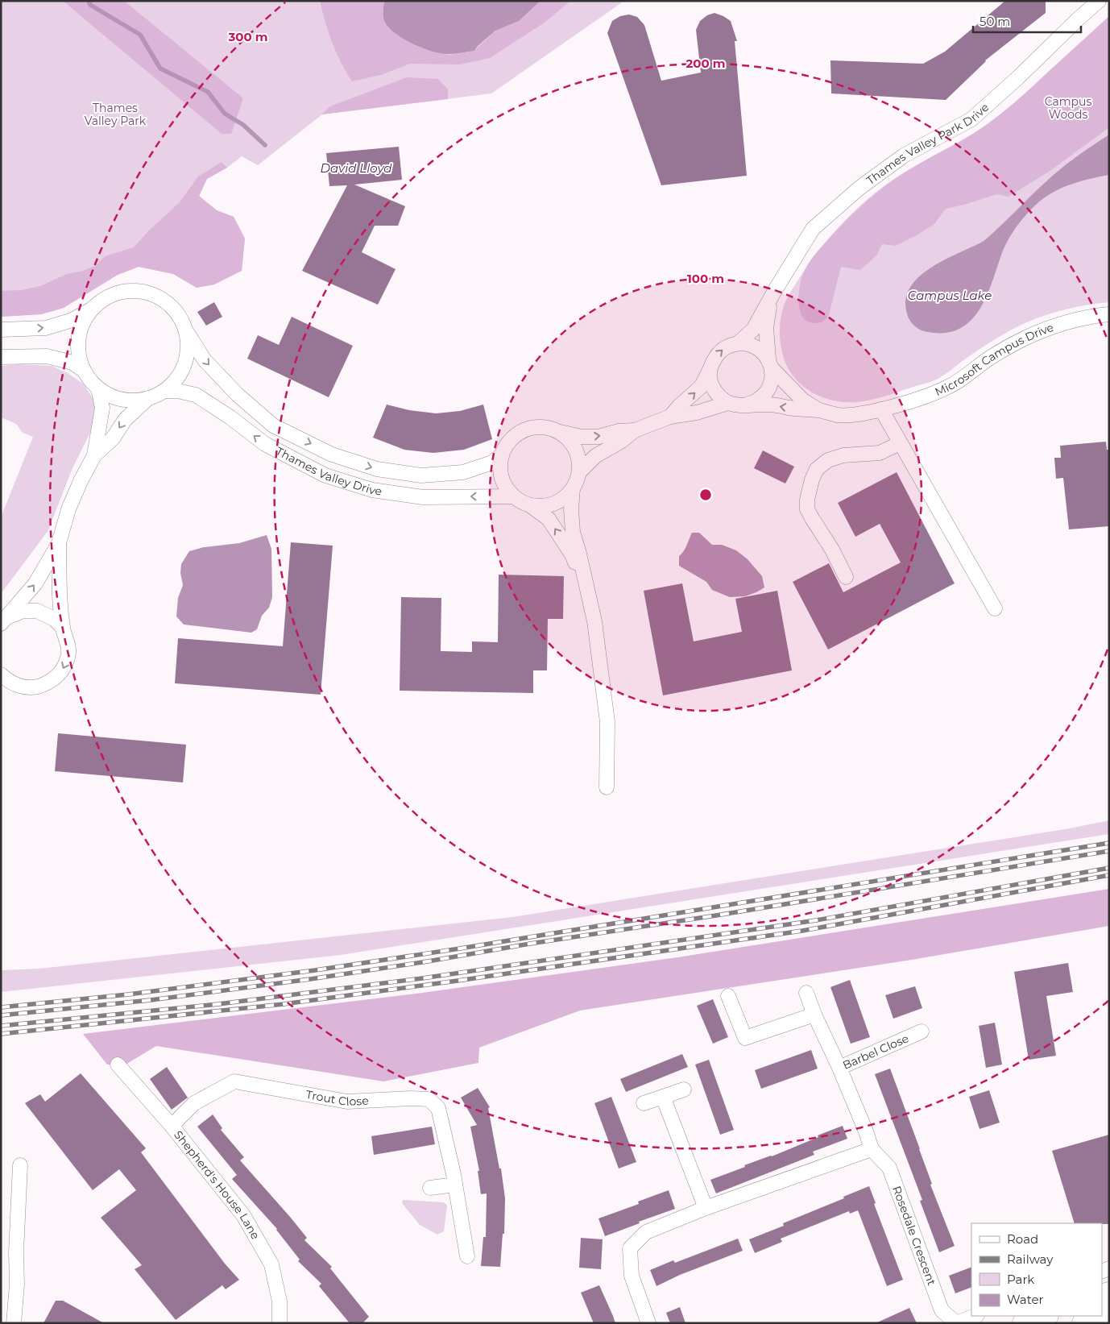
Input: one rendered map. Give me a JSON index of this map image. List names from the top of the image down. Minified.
{"streets":{"street":["Thames Valley Park Drive","Microsoft Campus Drive","Thames Valley Drive","Barbel Close","Trout Close","Shepherd's House Lane","Rosedale Crescent"]},"crossings":[["Thames Valley Park Drive","Microsoft Campus Drive"],["Barbel Close","Rosedale Crescent"],["Trout Close","Shepherd's House Lane"]],"water":["David Lloyd","Campus Lake"],"parks":["Campus Woods","Thames Valley Park"],"legend":["Road","Railway","Park","Water"],"scale_bar":"50 m","rings":["300 m","200 m","100 m"]}
